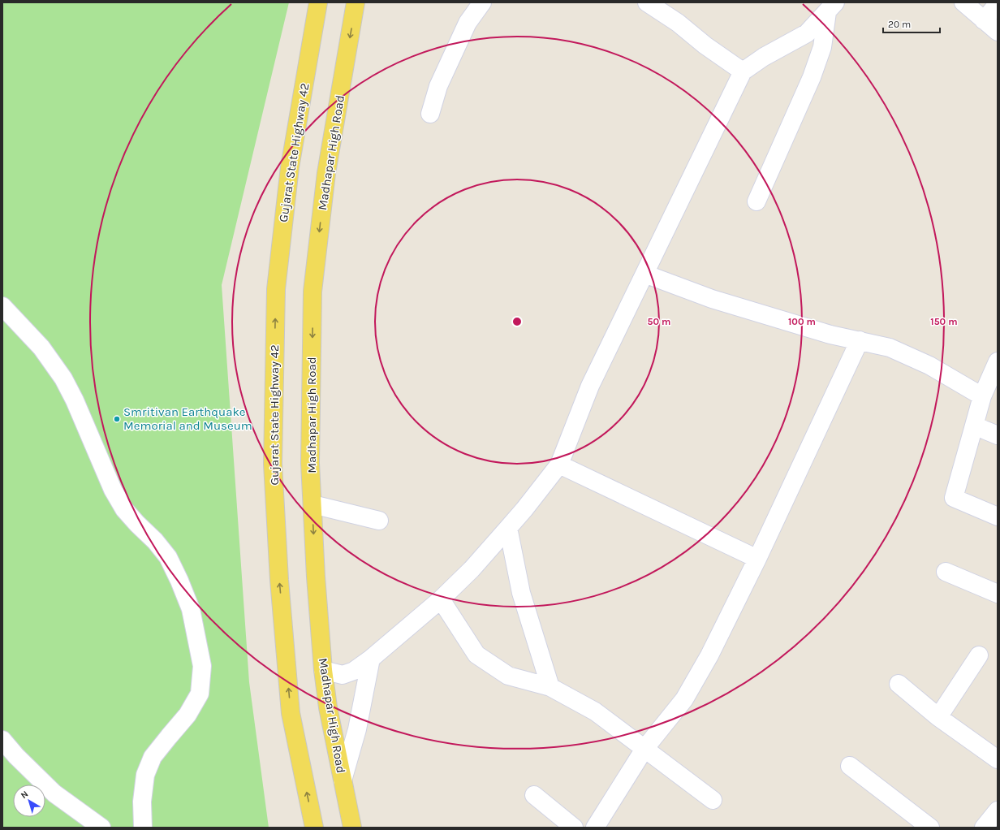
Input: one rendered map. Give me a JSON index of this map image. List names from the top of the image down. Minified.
{"streets":{"main road":["Gujarat State Highway 42","Madhapar High Road"]},"one_way":["Gujarat State Highway 42","Madhapar High Road"],"places":["Smritivan Earthquake Memorial and Museum"],"scale_bar":"20 m","north":"top left","rings":["50 m","100 m","150 m"]}
